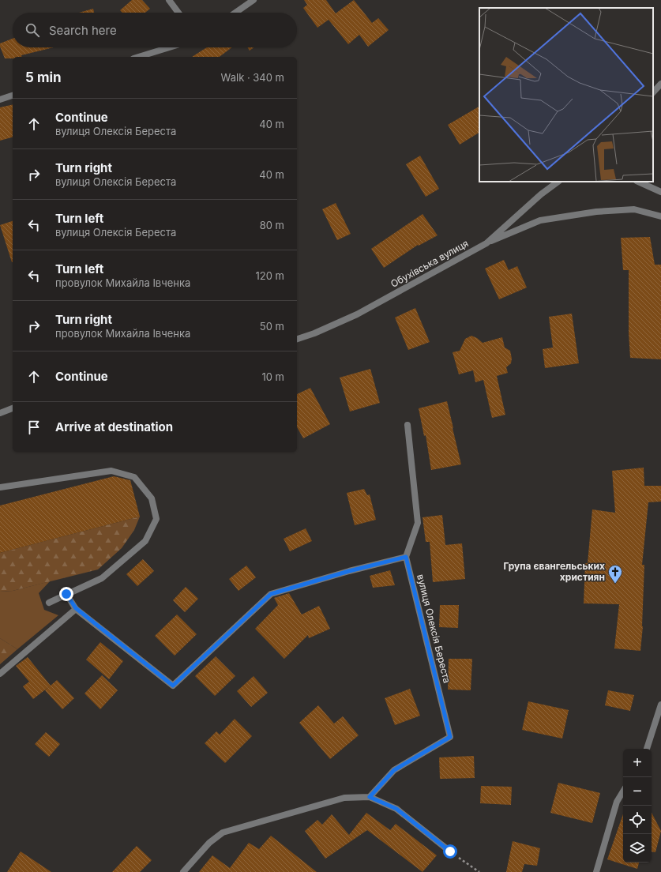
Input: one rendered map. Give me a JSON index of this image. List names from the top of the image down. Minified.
{"streets":{"street":["Обухівська вулиця","вулиця Олексія Береста"]},"places":{"church":["Група євангельських християн"]},"page":{"search":"Search here","heading":["5 min","Walk · 340 m"],"list":[["Continue","вулиця Олексія Береста","40 m"],["Turn right","вулиця Олексія Береста","40 m"],["Turn left","вулиця Олексія Береста","80 m"],["Turn left","провулок Михайла Івченка","120 m"],["Turn right","провулок Михайла Івченка","50 m"],["Continue","10 m"],"Arrive at destination"],"map_buttons":["+","−"]}}
